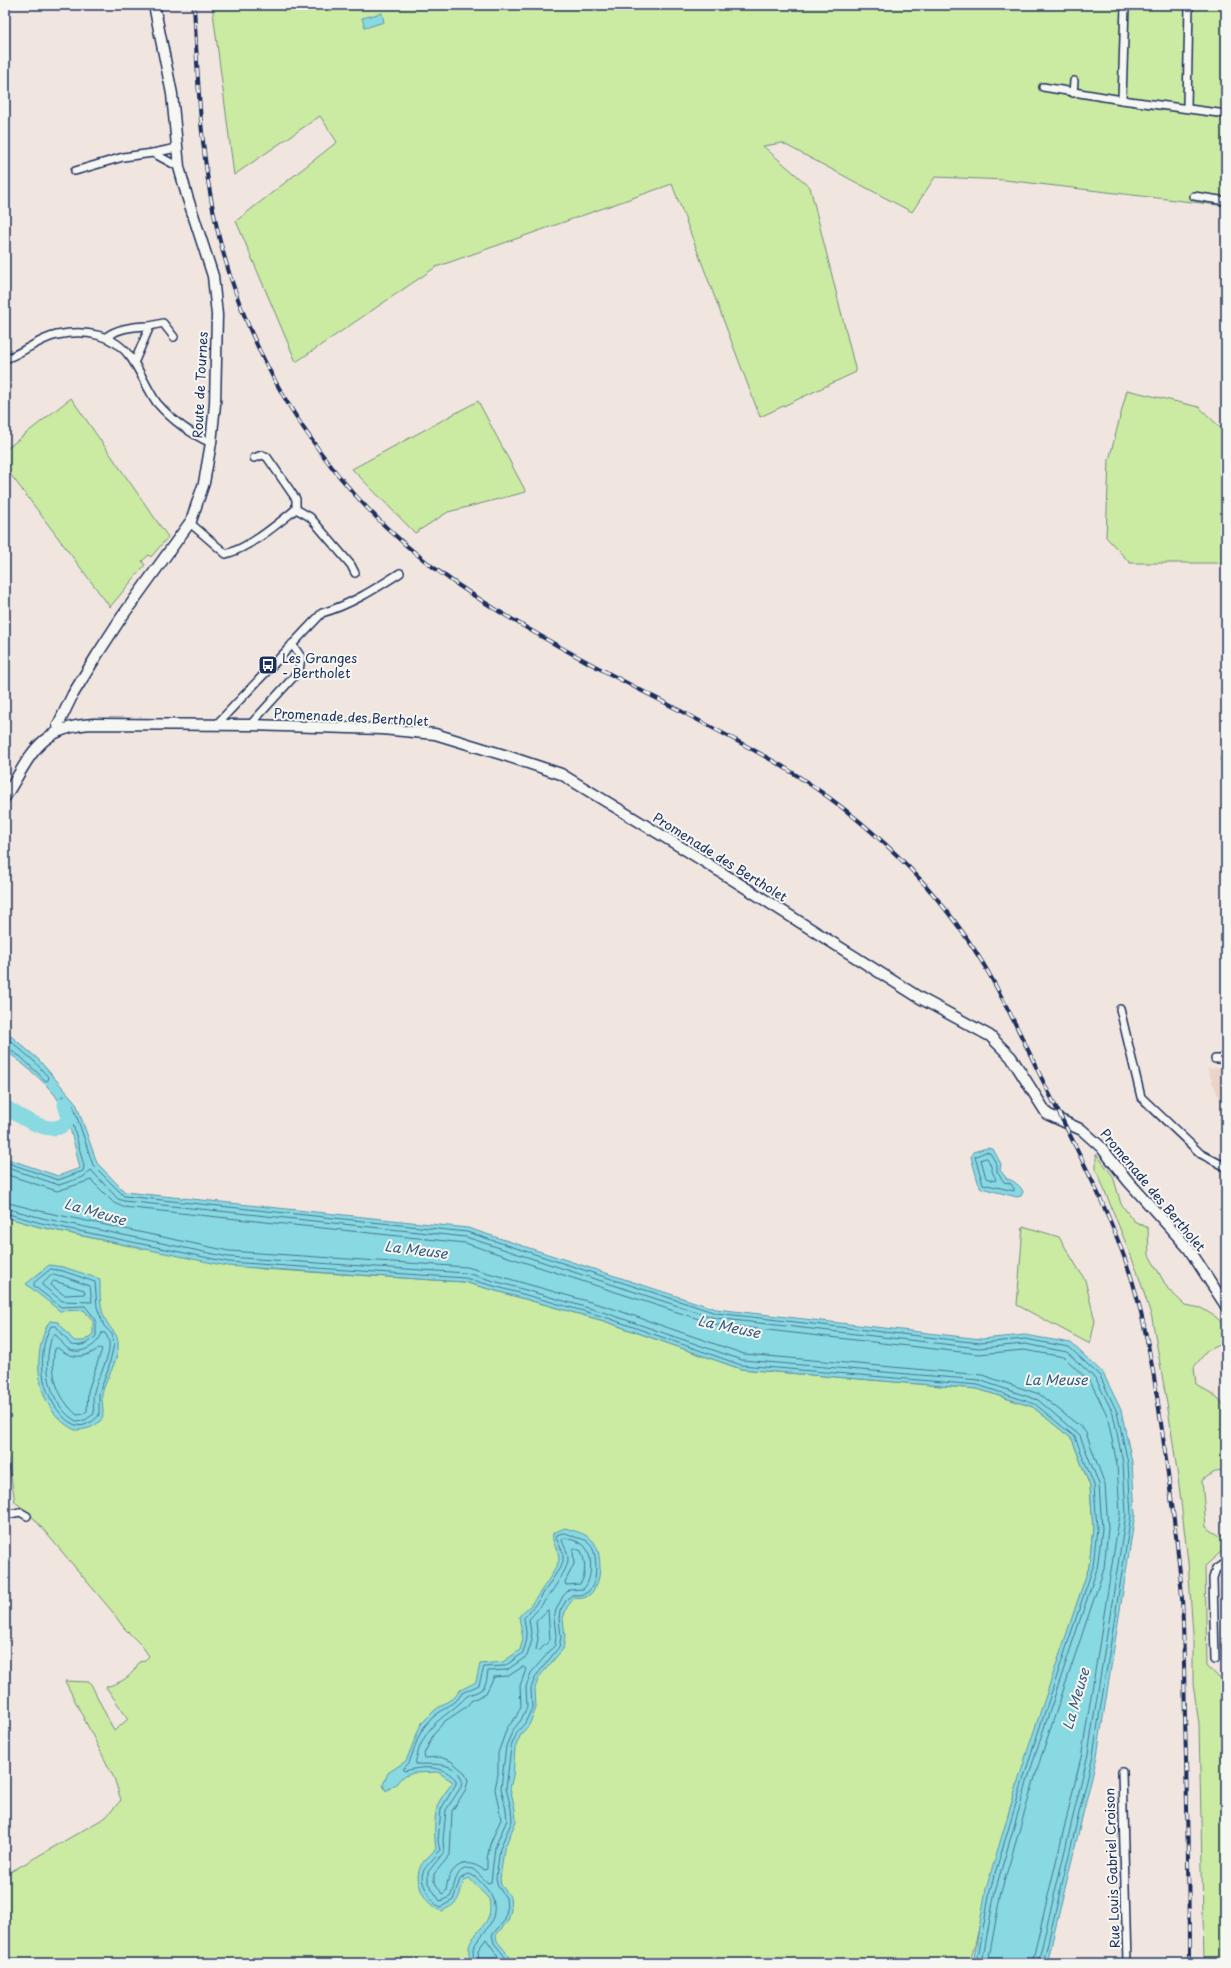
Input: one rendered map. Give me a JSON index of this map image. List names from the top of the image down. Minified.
{"streets":{"street":["Route de Tournes","Promenade des Bertholet","Rue Louis Gabriel Croison"]},"crossings":[["Route de Tournes","Promenade des Bertholet"]],"water":["La Meuse"],"places":{"bus stop":["Les Granges - Bertholet"]}}
